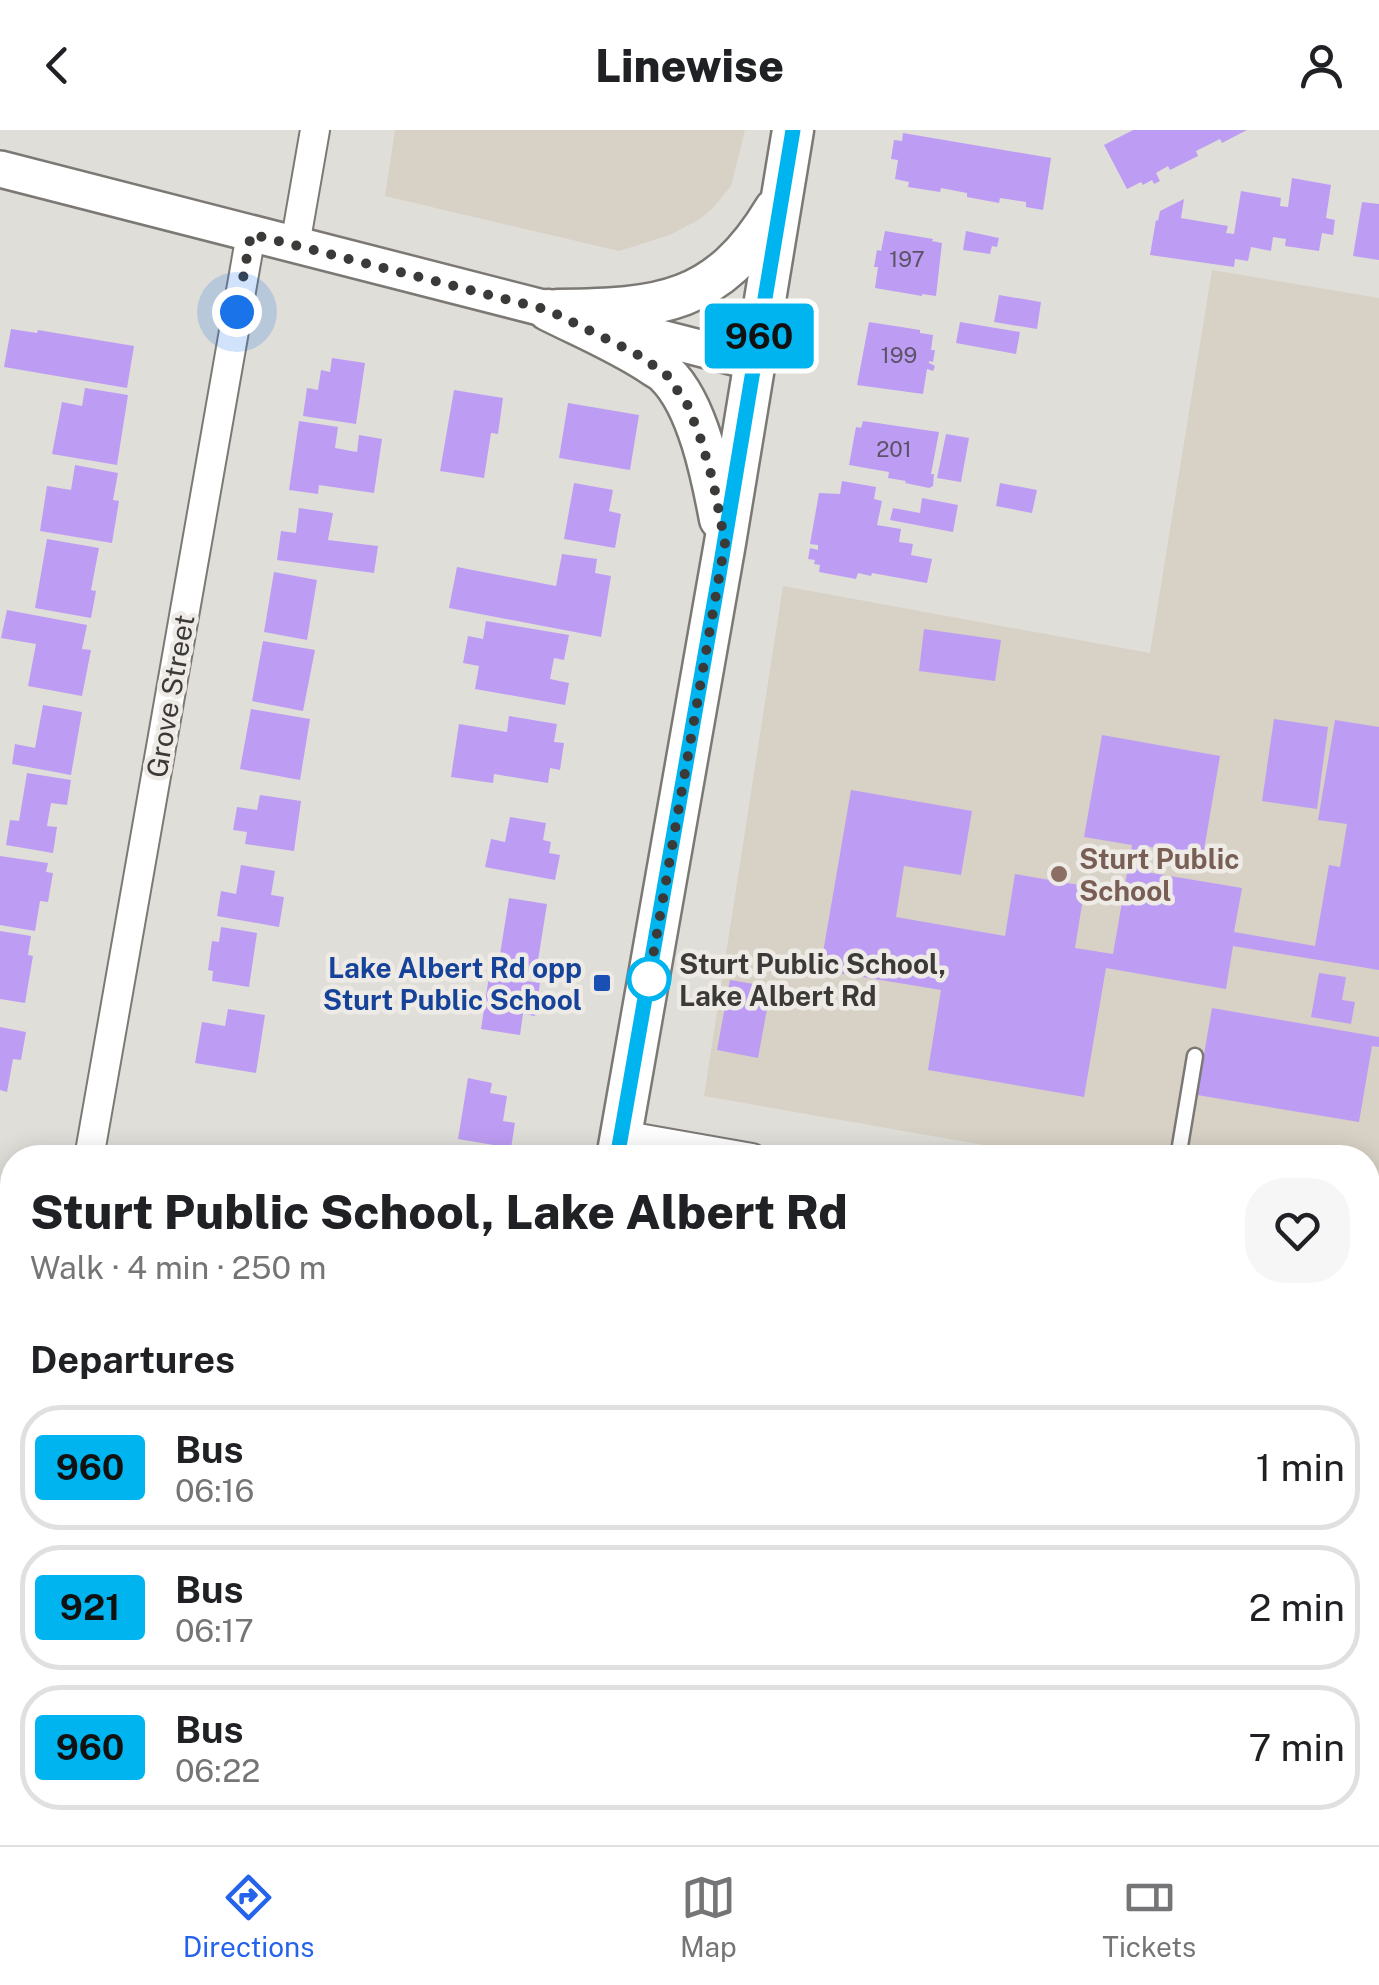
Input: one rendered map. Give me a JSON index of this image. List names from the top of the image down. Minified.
{"streets":{"street":["Grove Street"]},"places":{"other":["Sturt Public School","Sturt Public School, Lake Albert Rd"],"transit":["Lake Albert Rd opp Sturt Public School"]},"lines":["bus line 960"],"house_numbers":["197","199","201"],"page":{"header":"Linewise","on_map":"960","heading":[["Sturt Public School, Lake Albert Rd","Walk · 4 min · 250 m"],"Departures"],"list":[{"mark":"960","name":"Bus","note":"06:16","value":"1 min"},{"mark":"921","name":"Bus","note":"06:17","value":"2 min"},{"mark":"960","name":"Bus","note":"06:22","value":"7 min"}],"tabs":["Directions","Map","Tickets"]}}
